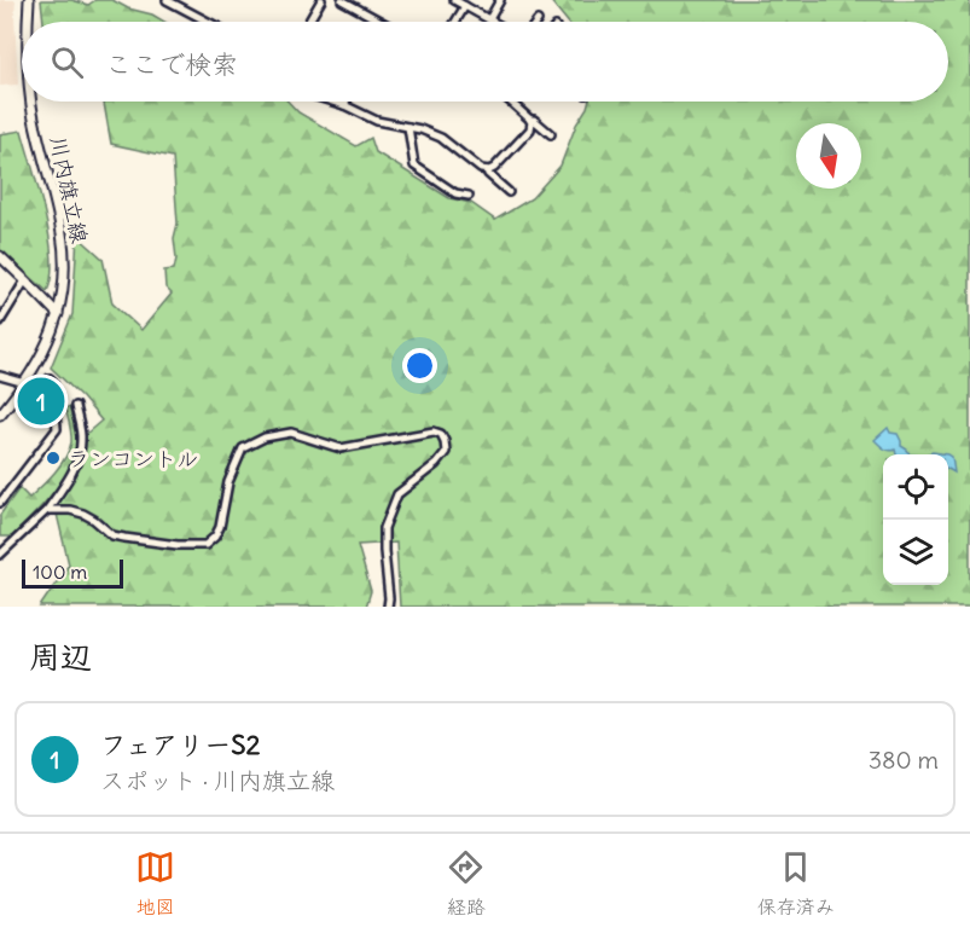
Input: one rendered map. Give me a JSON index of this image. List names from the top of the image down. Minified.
{"streets":{"street":["川内旗立線"]},"places":["ランコントル"],"scale_bar":"100 m","north":"bottom","page":{"search":"ここで検索","pins":"1","scale":"100 m","heading":"周辺","list":[{"mark":"1","name":"フェアリーS2","note":"スポット · 川内旗立線","value":"380 m"}],"nav":["地図","経路","保存済み"]}}
